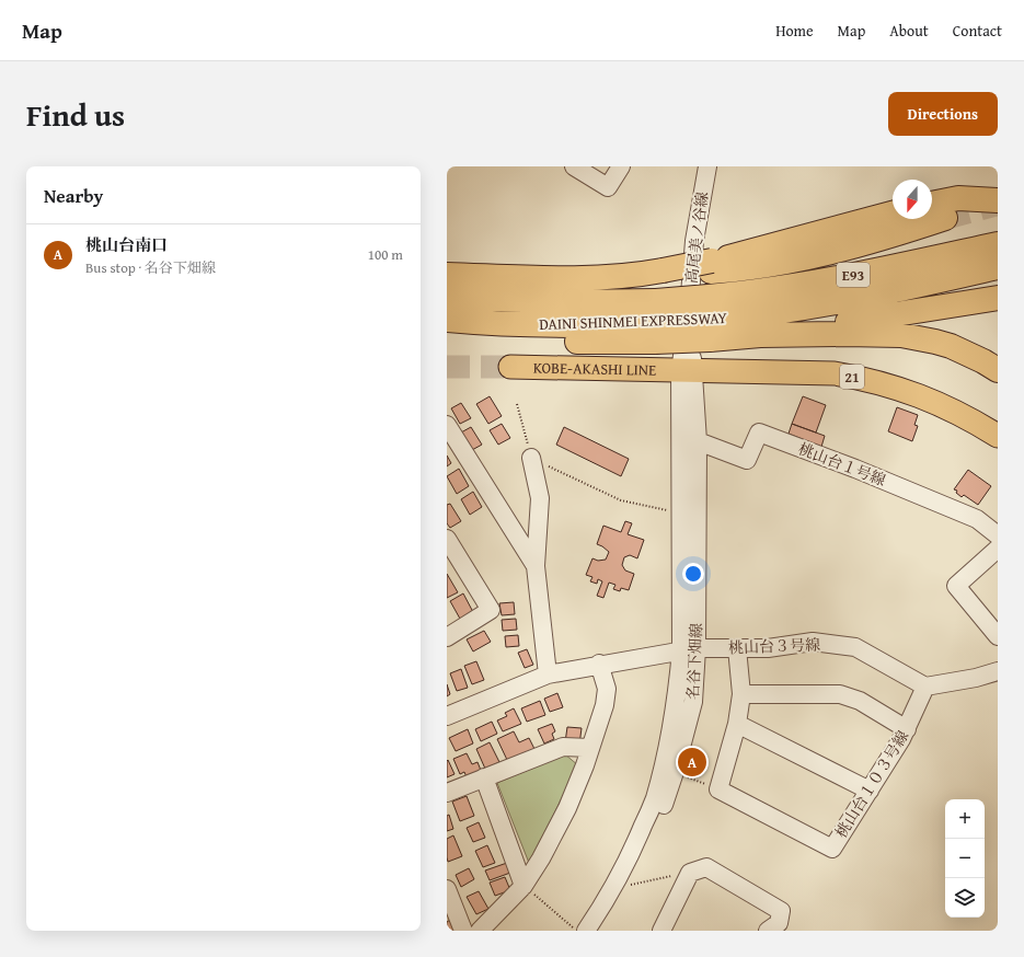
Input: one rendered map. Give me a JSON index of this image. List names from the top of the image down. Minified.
{"streets":{"highway":["E93","DAINI SHINMEI EXPRESSWAY"],"main road":["KOBE-AKASHI LINE","21"],"street":["高尾美ノ谷線","桃山台１号線","桃山台３号線","名谷下畑線","桃山台１０３号線"]},"crossings":[["高尾美ノ谷線","DAINI SHINMEI EXPRESSWAY"],["高尾美ノ谷線","KOBE-AKASHI LINE"],["高尾美ノ谷線","名谷下畑線"],["KOBE-AKASHI LINE","名谷下畑線"],["桃山台１号線","名谷下畑線"],["桃山台３号線","名谷下畑線"],["桃山台３号線","桃山台１０３号線"]],"north":"bottom","page":{"header":"Map","nav":["Home","Map","About","Contact"],"title":"Find us","buttons":"Directions","heading":"Nearby","list":[{"mark":"A","name":"桃山台南口","note":"Bus stop · 名谷下畑線","value":"100 m"}],"pins":"A","map_buttons":["+","−"]}}
